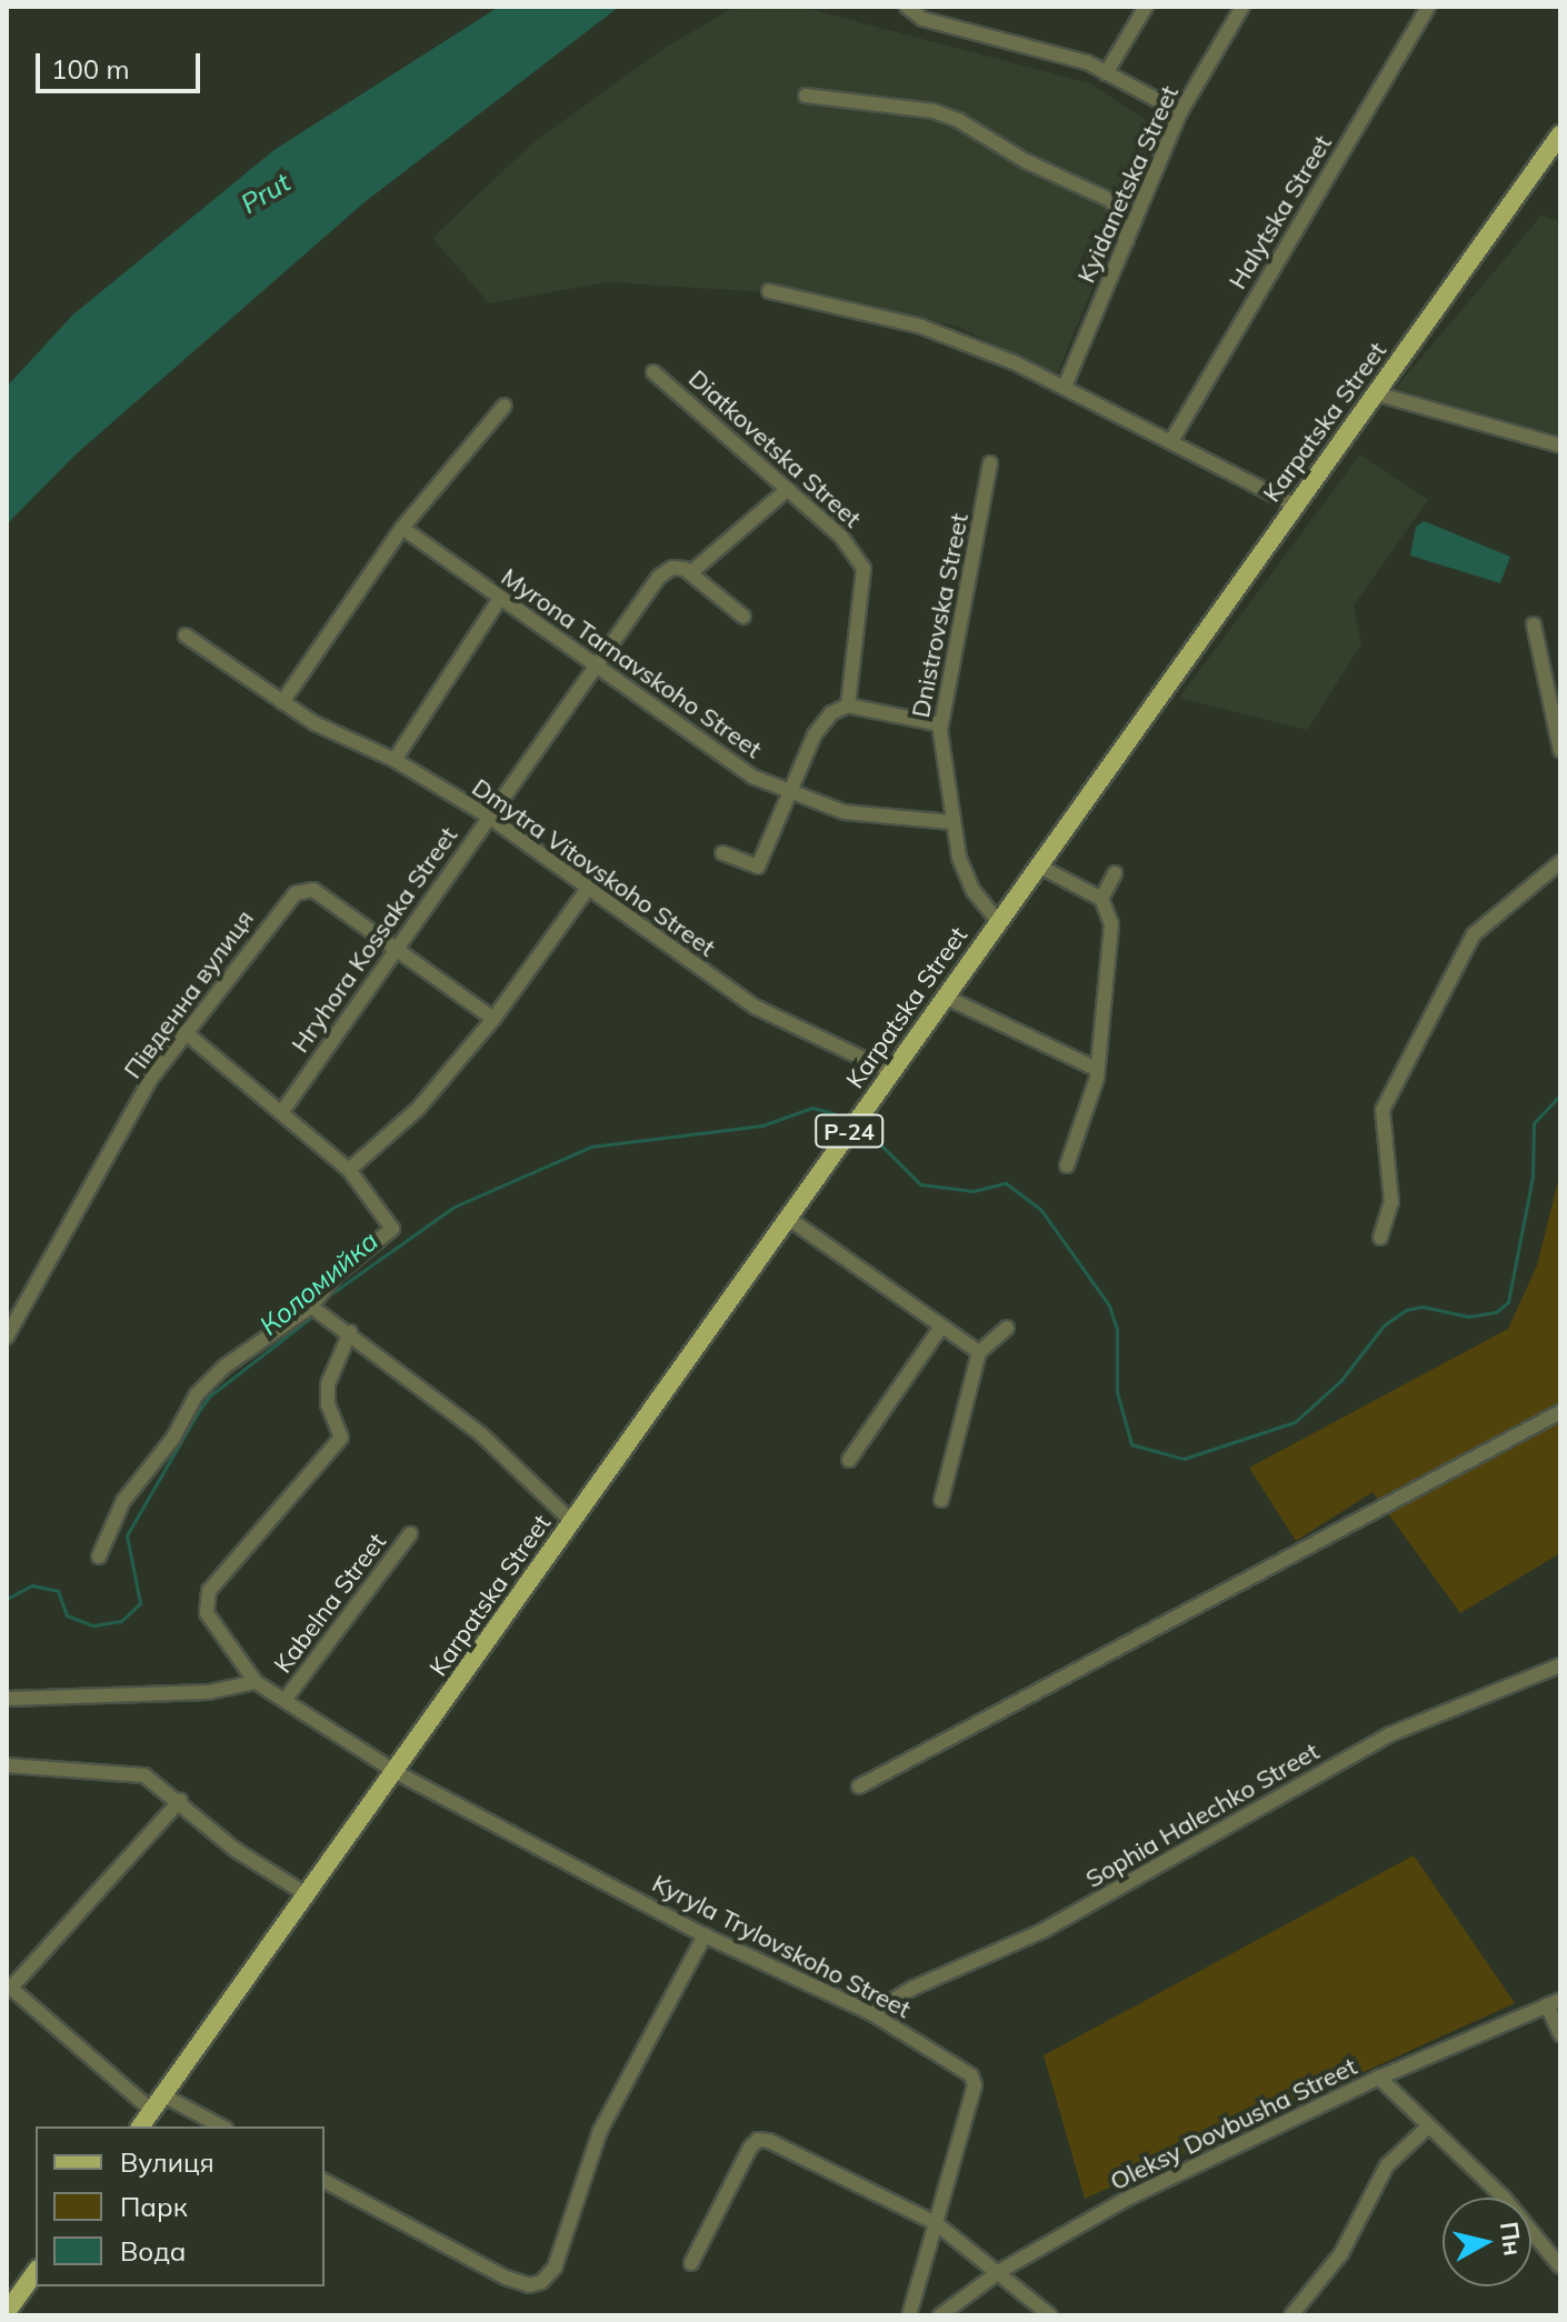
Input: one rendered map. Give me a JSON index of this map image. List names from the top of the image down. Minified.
{"streets":{"main road":["Karpatska Street","Р-24"],"street":["Kyidanetska Street","Halytska Street","Diatkovetska Street","Dnistrovska Street","Myrona Tarnavskoho Street","Dmytra Vitovskoho Street","Hryhora Kossaka Street","Південна вулиця","Kabelna Street","Sophia Halechko Street","Kyryla Trylovskoho Street","Oleksy Dovbusha Street"]},"crossings":[["Karpatska Street","Dnistrovska Street"],["Karpatska Street","Dmytra Vitovskoho Street"],["Karpatska Street","Kyryla Trylovskoho Street"],["Dnistrovska Street","Myrona Tarnavskoho Street"],["Myrona Tarnavskoho Street","Hryhora Kossaka Street"],["Dmytra Vitovskoho Street","Hryhora Kossaka Street"],["Hryhora Kossaka Street","Південна вулиця"],["Kabelna Street","Kyryla Trylovskoho Street"],["Sophia Halechko Street","Kyryla Trylovskoho Street"]],"water":["Prut","Коломийка"],"legend":["Вулиця","Парк","Вода"],"scale_bar":"100 m","north":"right"}
